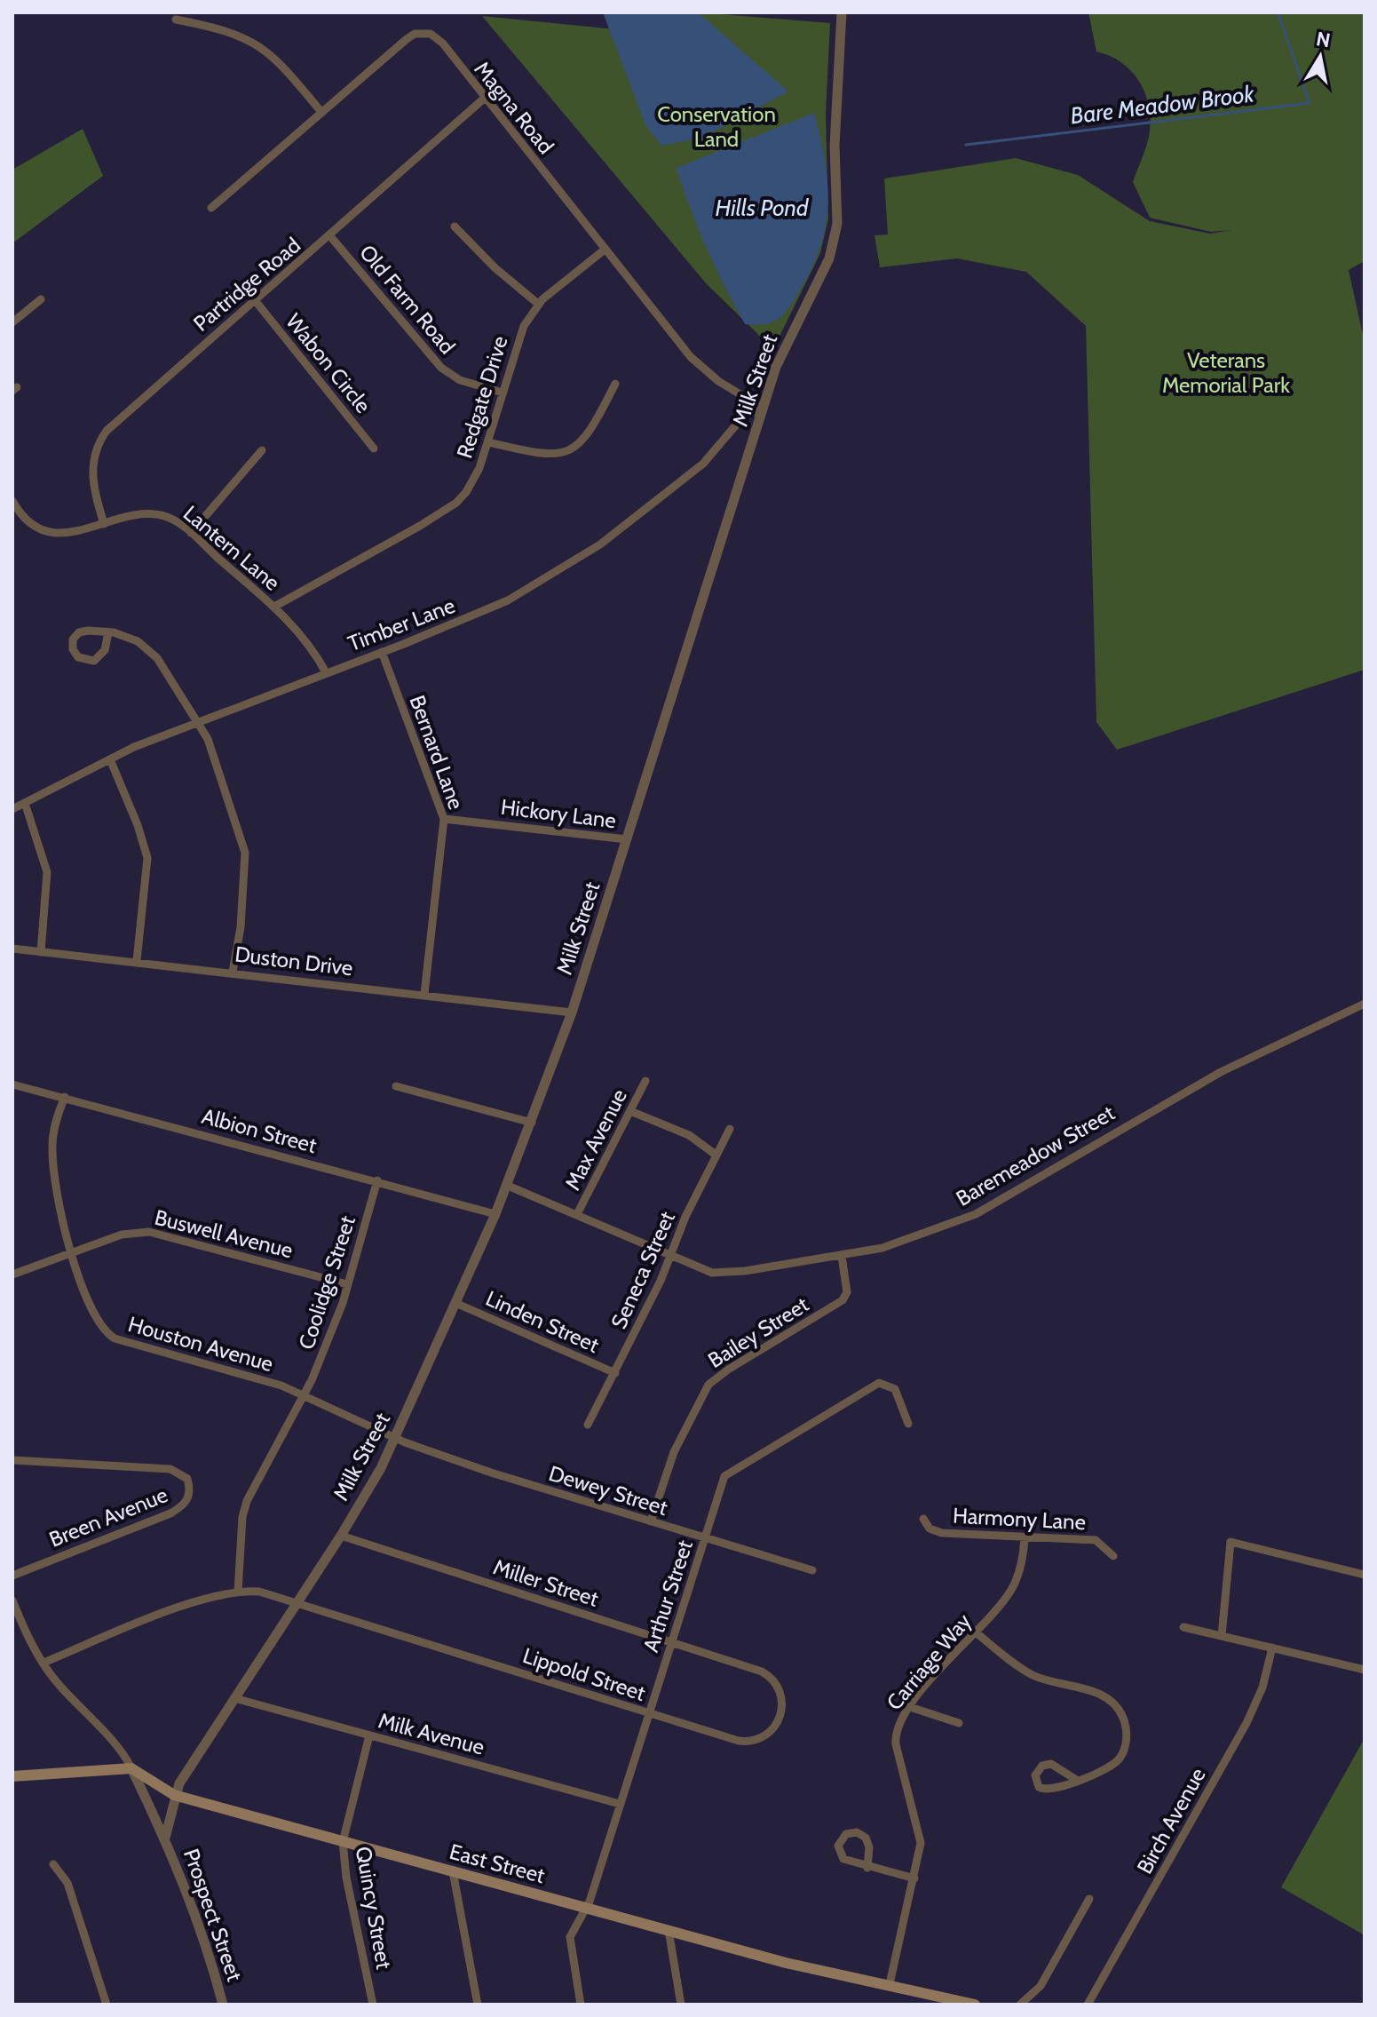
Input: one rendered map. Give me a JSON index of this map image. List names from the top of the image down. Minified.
{"streets":{"main road":["East Street"],"street":["Magna Road","Partridge Road","Old Farm Road","Wabon Circle","Milk Street","Redgate Drive","Lantern Lane","Timber Lane","Bernard Lane","Hickory Lane","Duston Drive","Albion Street","Max Avenue","Baremeadow Street","Buswell Avenue","Seneca Street","Coolidge Street","Linden Street","Bailey Street","Houston Avenue","Dewey Street","Breen Avenue","Harmony Lane","Miller Street","Arthur Street","Carriage Way","Lippold Street","Milk Avenue","Birch Avenue","Quincy Street","Prospect Street"]},"crossings":[["Magna Road","Partridge Road"],["Magna Road","Milk Street"],["Magna Road","Redgate Drive"],["Magna Road","Timber Lane"],["Partridge Road","Old Farm Road"],["Partridge Road","Wabon Circle"],["Partridge Road","Lantern Lane"],["Old Farm Road","Redgate Drive"],["Milk Street","Timber Lane"],["Milk Street","Hickory Lane"],["Milk Street","Duston Drive"],["Milk Street","Albion Street"],["Milk Street","Baremeadow Street"],["Milk Street","Linden Street"],["Milk Street","Houston Avenue"],["Milk Street","Dewey Street"],["Milk Street","Miller Street"],["Milk Street","Lippold Street"],["Milk Street","Milk Avenue"],["Milk Street","East Street"],["Milk Street","Prospect Street"],["Redgate Drive","Lantern Lane"],["Lantern Lane","Timber Lane"],["Timber Lane","Bernard Lane"],["Bernard Lane","Hickory Lane"],["Bernard Lane","Duston Drive"],["Albion Street","Coolidge Street"],["Albion Street","Houston Avenue"],["Max Avenue","Baremeadow Street"],["Baremeadow Street","Seneca Street"],["Baremeadow Street","Bailey Street"],["Buswell Avenue","Coolidge Street"],["Buswell Avenue","Houston Avenue"],["Seneca Street","Linden Street"],["Coolidge Street","Houston Avenue"],["Coolidge Street","Lippold Street"],["Bailey Street","Dewey Street"],["Houston Avenue","Dewey Street"],["Dewey Street","Arthur Street"],["Harmony Lane","Carriage Way"],["Miller Street","Arthur Street"],["Miller Street","Lippold Street"],["Arthur Street","Lippold Street"],["Arthur Street","Milk Avenue"],["Arthur Street","East Street"],["Carriage Way","East Street"],["Lippold Street","Prospect Street"],["Milk Avenue","Quincy Street"],["East Street","Quincy Street"],["East Street","Prospect Street"]],"water":["Bare Meadow Brook","Hills Pond"],"parks":["Conservation Land","Veterans Memorial Park"],"north":"top"}
